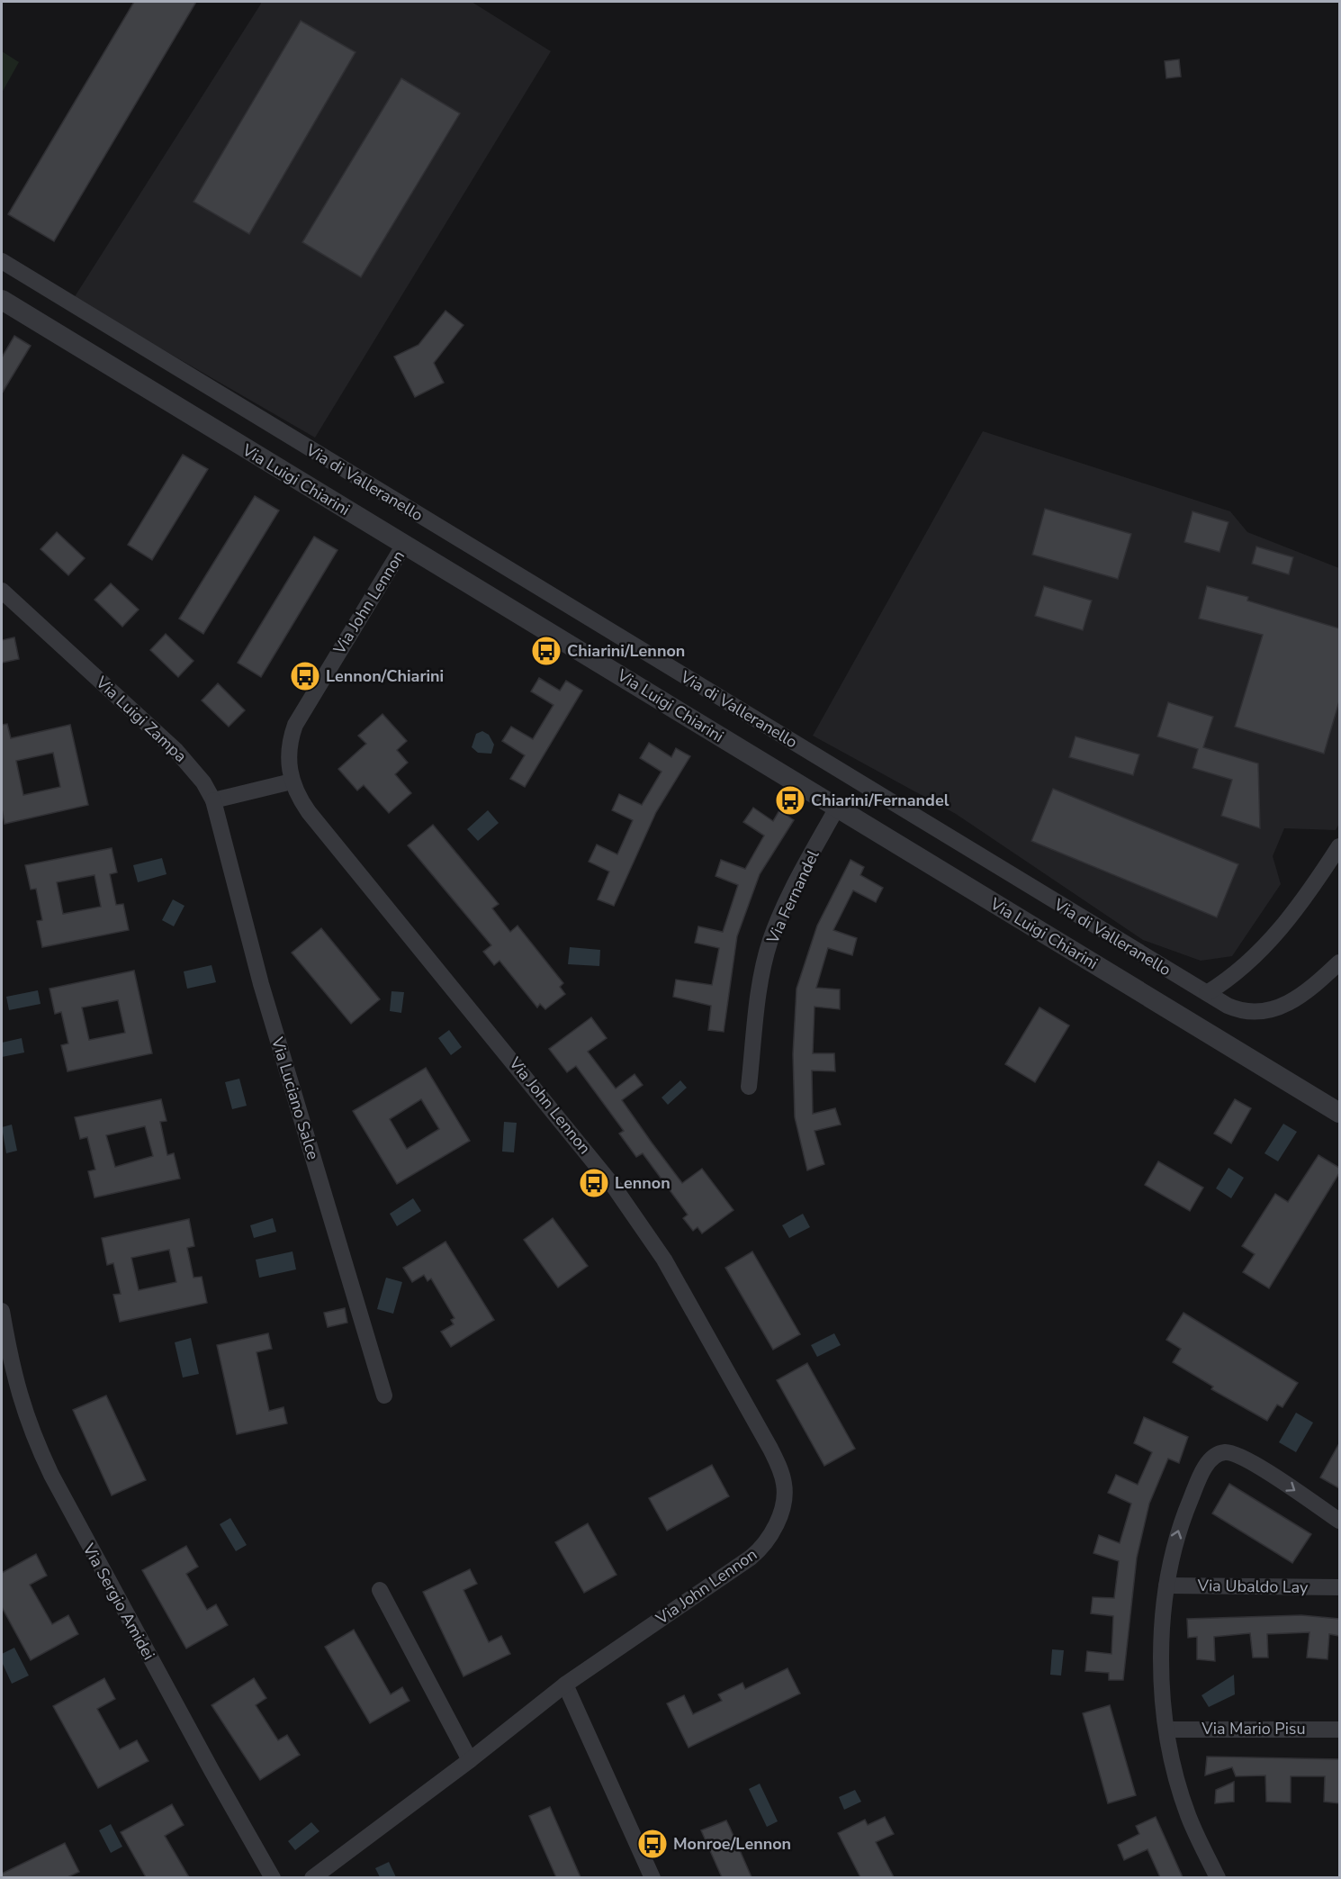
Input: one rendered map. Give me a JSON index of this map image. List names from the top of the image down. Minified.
{"streets":{"street":["Via Luigi Chiarini","Via di Valleranello","Via John Lennon","Via Luigi Zampa","Via Fernandel","Via Luciano Salce","Via Ubaldo Lay","Via Sergio Amidei","Via Mario Pisu"]},"crossings":[["Via Luigi Chiarini","Via John Lennon"],["Via Luigi Chiarini","Via Fernandel"],["Via Luigi Zampa","Via Luciano Salce"]],"places":{"bus stop":["Chiarini/Lennon","Lennon/Chiarini","Chiarini/Fernandel","Lennon","Monroe/Lennon"]}}
